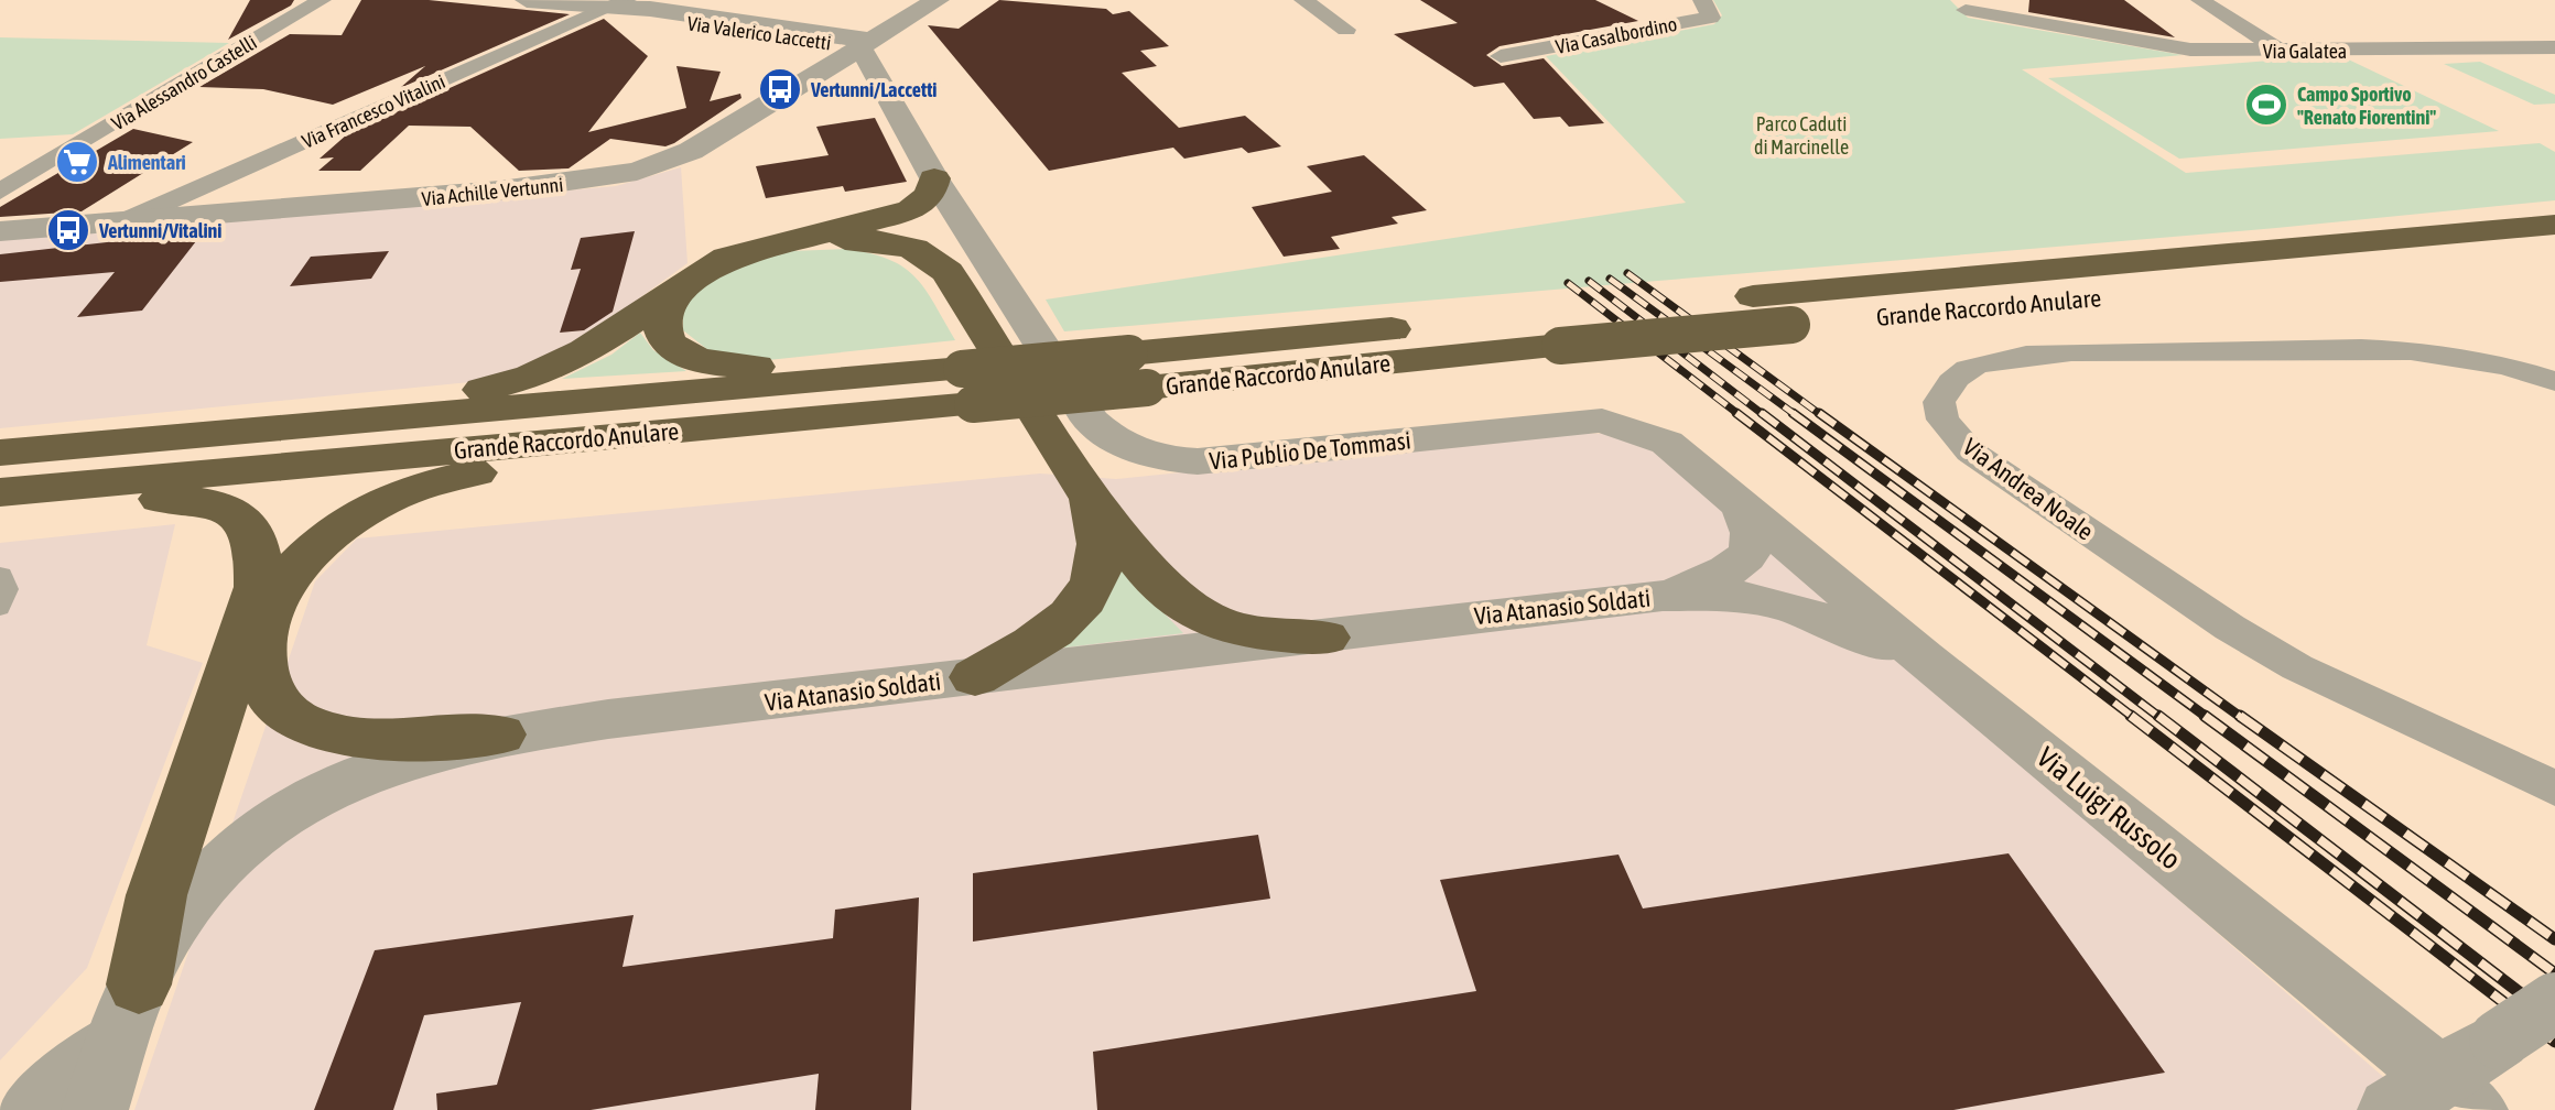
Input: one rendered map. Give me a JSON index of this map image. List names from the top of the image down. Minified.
{"streets":{"highway":["Grande Raccordo Anulare"],"street":["Via Valerico Laccetti","Via Casalbordino","Via Galatea","Via Alessandro Castelli","Via Francesco Vitalini","Via Achille Vertunni","Via Publio De Tommasi","Via Andrea Noale","Via Atanasio Soldati","Via Luigi Russolo"]},"crossings":[["Via Valerico Laccetti","Via Francesco Vitalini"],["Via Valerico Laccetti","Via Achille Vertunni"],["Via Valerico Laccetti","Via Publio De Tommasi"],["Via Francesco Vitalini","Via Achille Vertunni"],["Via Achille Vertunni","Via Publio De Tommasi"],["Via Publio De Tommasi","Via Atanasio Soldati"],["Via Publio De Tommasi","Via Luigi Russolo"],["Via Atanasio Soldati","Via Luigi Russolo"]],"parks":["Parco Caduti di Marcinelle"],"places":{"bus stop":["Vertunni/Laccetti","Vertunni/Vitalini"],"sports":["Campo Sportivo \"Renato Fiorentini\""],"supermarket":["Alimentari"]}}
